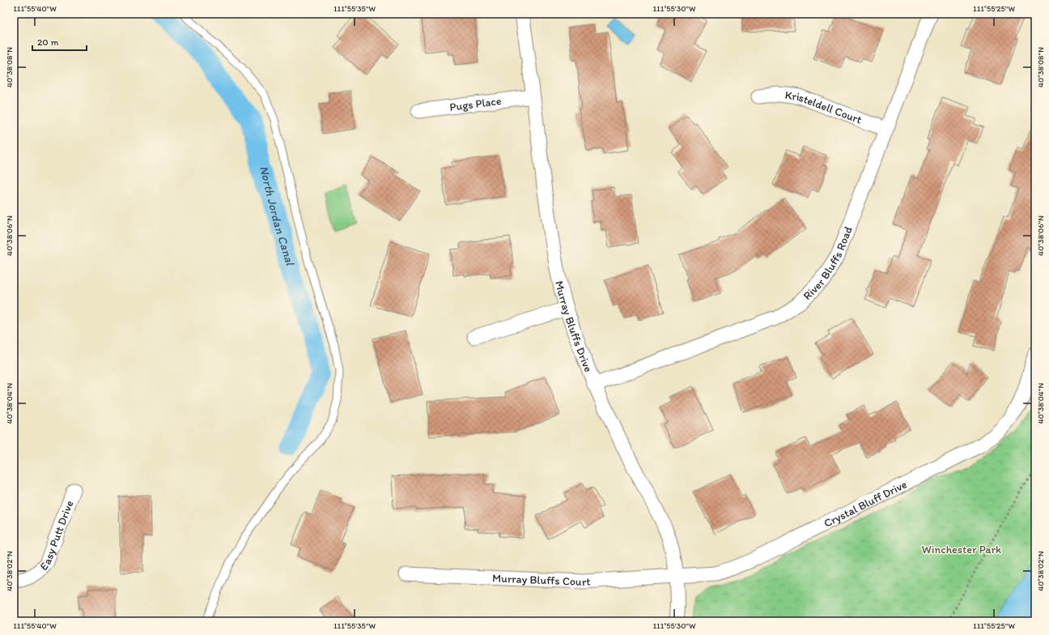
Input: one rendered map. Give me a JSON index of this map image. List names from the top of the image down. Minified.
{"streets":{"street":["Pugs Place","Kristeldell Court","River Bluffs Road","Murray Bluffs Drive","Crystal Bluff Drive","Easy Putt Drive","Murray Bluffs Court"]},"crossings":[["Pugs Place","Murray Bluffs Drive"],["Kristeldell Court","River Bluffs Road"],["River Bluffs Road","Murray Bluffs Drive"],["Murray Bluffs Drive","Crystal Bluff Drive"],["Murray Bluffs Drive","Murray Bluffs Court"],["Crystal Bluff Drive","Murray Bluffs Court"]],"water":["North Jordan Canal"],"parks":["Winchester Park"],"scale_bar":"20 m","coordinates":["111°55'40\"W","111°55'35\"W","111°55'30\"W","111°55'25\"W","40°38'08\"N","40°38'06\"N","40°38'04\"N","40°38'02\"N"]}
